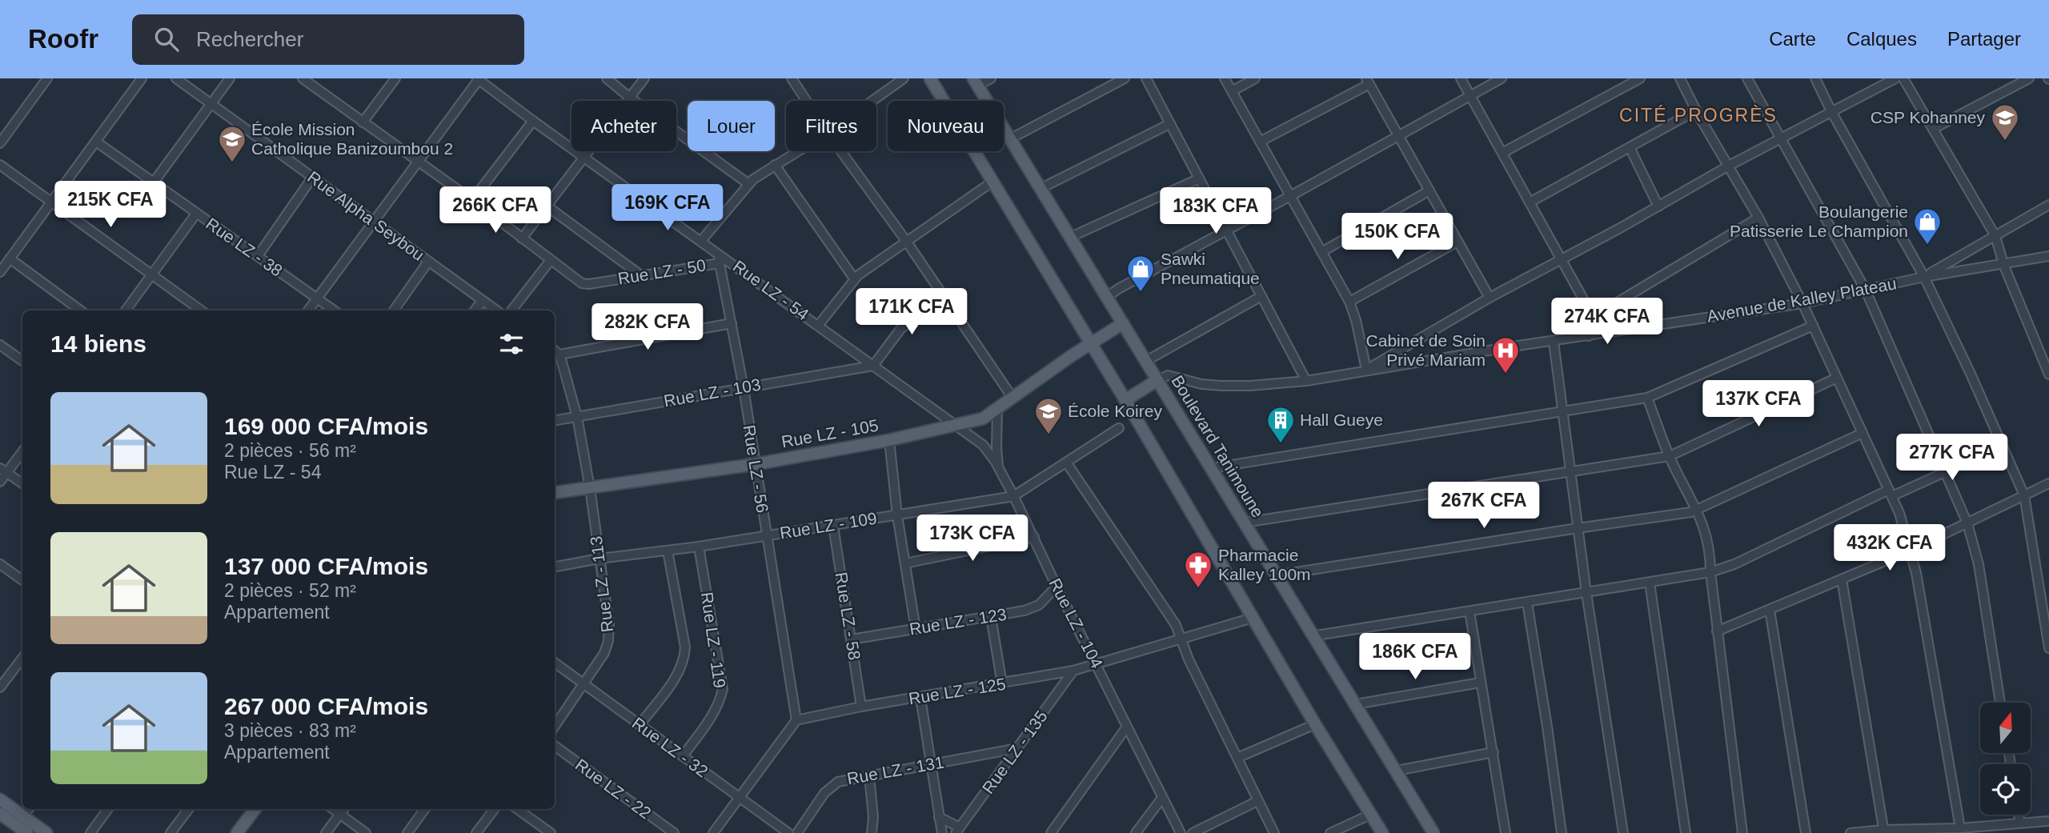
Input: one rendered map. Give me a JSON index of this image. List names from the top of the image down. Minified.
{"streets":{"main road":["Rue LZ - 105","Boulevard Tanimoune"],"street":["Rue Alpha Seybou","Rue LZ - 38","Rue LZ - 50","Rue LZ - 54","Avenue de Kalley Plateau","Rue LZ - 103","Rue LZ - 56","Rue LZ - 109","Rue LZ - 113","Rue LZ - 58","Rue LZ - 123","Rue LZ - 104","Rue LZ - 119","Rue LZ - 125","Rue LZ - 32","Rue LZ - 135","Rue LZ - 131","Rue LZ - 22"]},"crossings":[["Rue LZ - 50","Rue LZ - 56"],["Rue LZ - 54","Rue LZ - 103"],["Rue LZ - 54","Rue LZ - 105"],["Rue LZ - 54","Rue LZ - 56"],["Rue LZ - 54","Rue LZ - 104"],["Avenue de Kalley Plateau","Boulevard Tanimoune"],["Rue LZ - 103","Rue LZ - 56"],["Rue LZ - 105","Boulevard Tanimoune"],["Rue LZ - 105","Rue LZ - 56"],["Rue LZ - 105","Rue LZ - 113"],["Rue LZ - 105","Rue LZ - 104"],["Rue LZ - 56","Rue LZ - 109"],["Rue LZ - 56","Rue LZ - 125"],["Rue LZ - 109","Rue LZ - 113"],["Rue LZ - 109","Rue LZ - 58"],["Rue LZ - 109","Rue LZ - 104"],["Rue LZ - 109","Rue LZ - 119"],["Rue LZ - 113","Rue LZ - 32"],["Rue LZ - 58","Rue LZ - 123"],["Rue LZ - 58","Rue LZ - 125"],["Rue LZ - 123","Rue LZ - 104"],["Rue LZ - 104","Rue LZ - 125"],["Rue LZ - 119","Rue LZ - 32"],["Rue LZ - 125","Rue LZ - 135"],["Rue LZ - 135","Rue LZ - 131"]],"districts":["CITÉ PROGRÈS"],"places":{"school or university":["CSP Kohanney","École Mission Catholique Banizoumbou 2","École Koirey"],"shop":["Boulangerie Patisserie Le Champion","Sawki Pneumatique"],"hospital":["Cabinet de Soin Privé Mariam"],"building":["Hall Gueye"],"pharmacy":["Pharmacie Kalley 100m"]},"north":"top","page":{"header":"Roofr","search":"Rechercher","nav":["Carte","Calques","Partager"],"chip":["Acheter","Louer","Filtres","Nouveau"],"price":["215K CFA","169K CFA","266K CFA","183K CFA","150K CFA","171K CFA","274K CFA","282K CFA","137K CFA","277K CFA","267K CFA","173K CFA","432K CFA","186K CFA"],"heading":"14 biens","list":[{"name":"169 000 CFA/mois","note":"2 pièces · 56 m² · Rue LZ - 54"},{"name":"137 000 CFA/mois","note":"2 pièces · 52 m² · Appartement"},{"name":"267 000 CFA/mois","note":"3 pièces · 83 m² · Appartement"}]}}
